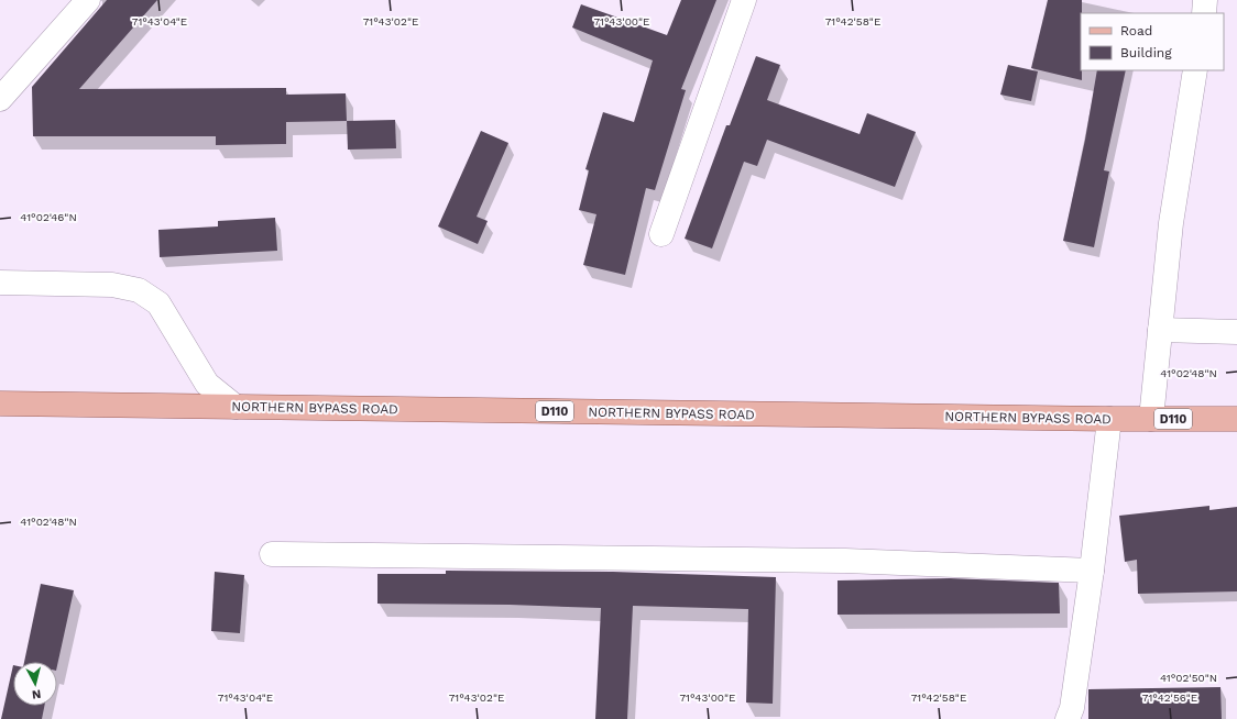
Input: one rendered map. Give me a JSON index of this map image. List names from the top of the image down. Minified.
{"streets":{"main road":["NORTHERN BYPASS ROAD","D110"]},"legend":["Road","Building"],"north":"bottom","coordinates":["71°43'04\"E","71°43'02\"E","71°43'00\"E","71°42'58\"E","41°02'46\"N","41°02'48\"N","41°02'50\"N","71°42'56\"E"]}
